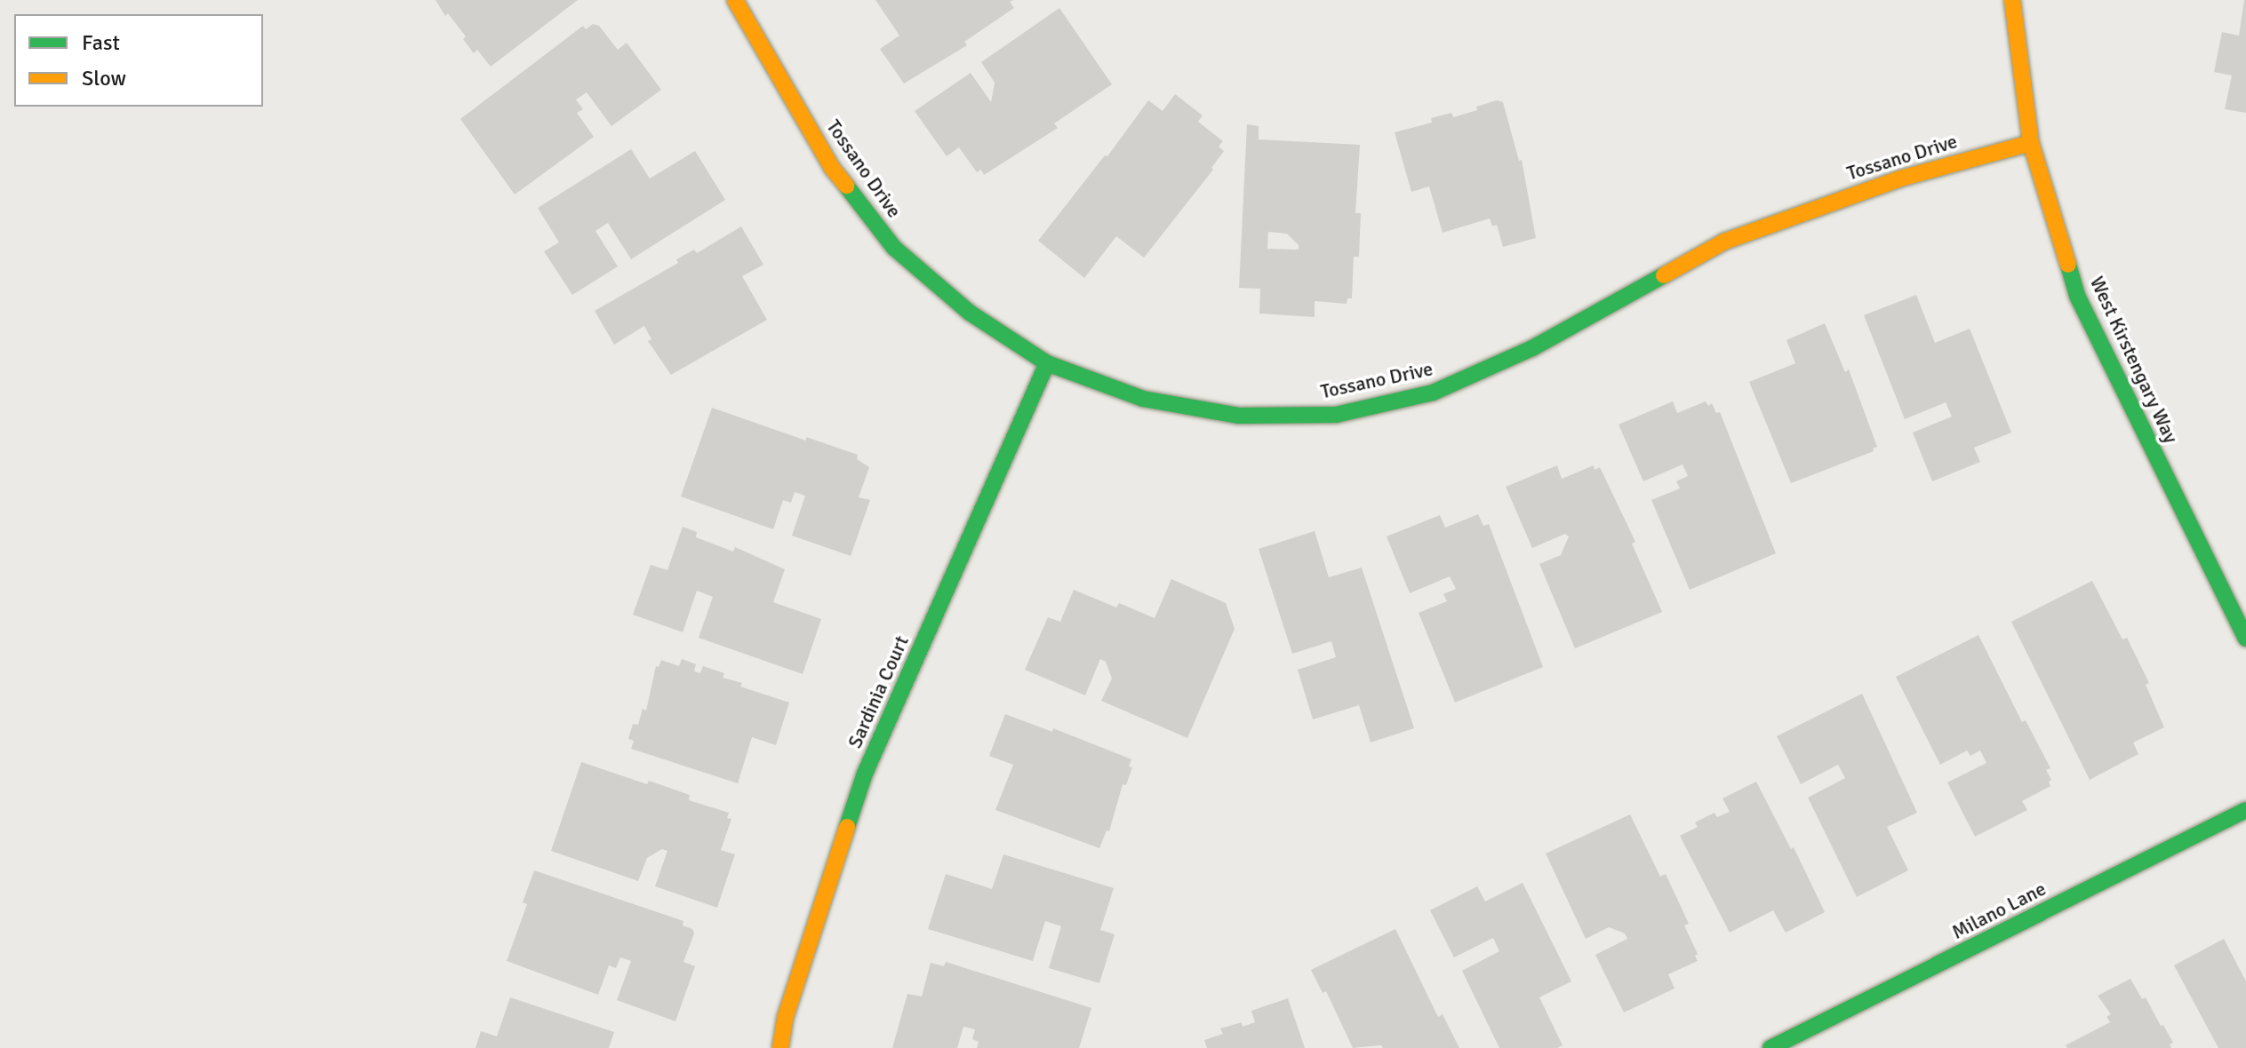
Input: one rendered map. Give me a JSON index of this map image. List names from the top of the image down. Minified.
{"streets":{"street":["Tossano Drive","West Kirstengary Way","Sardinia Court","Milano Lane"]},"crossings":[["Tossano Drive","West Kirstengary Way"],["Tossano Drive","Sardinia Court"]],"legend":["Fast","Slow"]}
